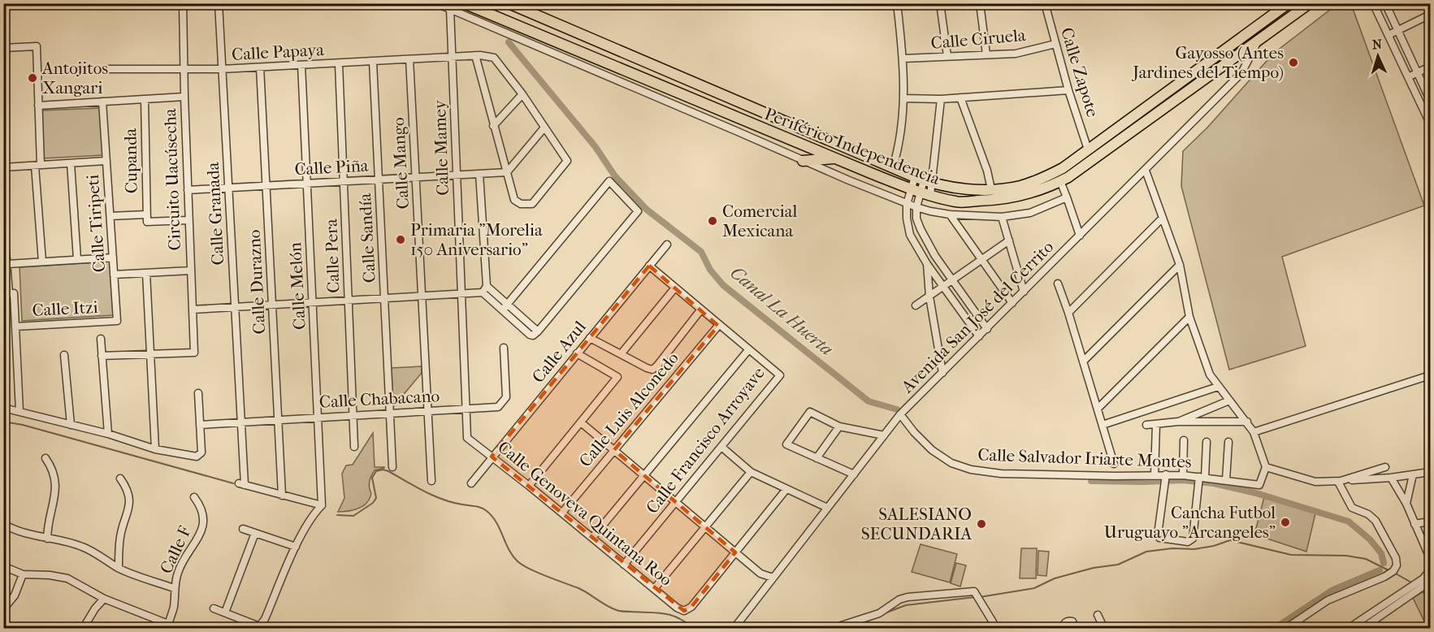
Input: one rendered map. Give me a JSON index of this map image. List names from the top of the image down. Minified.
{"streets":{"highway":["Periférico Independencia"],"street":["Calle Ciruela","Calle Papaya","Calle Zapote","Calle Mamey","Cupanda","Calle Mango","Calle Piña","Circuito Uacúsecha","Calle Granada","Calle Tiripeti","Calle Sandía","Calle Pera","Calle Durazno","Calle Melón","Calle Itzi","Avenida San José del Cerrito","Calle Azul","Calle Chabacano","Calle Luis Alconedo","Calle Francisco Arroyave","Calle Salvador Iriarte Montes","Calle Genoveva Quintana Roo","Calle F"]},"crossings":[["Calle Ciruela","Calle Zapote"],["Calle Papaya","Calle Mamey"],["Calle Papaya","Calle Mango"],["Calle Papaya","Calle Granada"],["Calle Papaya","Calle Sandía"],["Calle Papaya","Calle Pera"],["Calle Papaya","Calle Durazno"],["Calle Papaya","Calle Melón"],["Calle Zapote","Periférico Independencia"],["Periférico Independencia","Avenida San José del Cerrito"],["Calle Mamey","Calle Piña"],["Calle Mamey","Calle Chabacano"],["Calle Mamey","Calle Genoveva Quintana Roo"],["Cupanda","Circuito Uacúsecha"],["Calle Mango","Calle Piña"],["Calle Mango","Calle Chabacano"],["Calle Piña","Circuito Uacúsecha"],["Calle Piña","Calle Granada"],["Calle Piña","Calle Sandía"],["Calle Piña","Calle Pera"],["Calle Piña","Calle Durazno"],["Calle Piña","Calle Melón"],["Calle Granada","Calle Durazno"],["Calle Granada","Calle Chabacano"],["Calle Tiripeti","Calle Itzi"],["Calle Sandía","Calle Chabacano"],["Calle Pera","Calle Chabacano"],["Calle Durazno","Calle Chabacano"],["Calle Melón","Calle Chabacano"],["Avenida San José del Cerrito","Calle Salvador Iriarte Montes"],["Calle Azul","Calle Francisco Arroyave"],["Calle Azul","Calle Genoveva Quintana Roo"],["Calle Luis Alconedo","Calle Francisco Arroyave"],["Calle Luis Alconedo","Calle Genoveva Quintana Roo"],["Calle Francisco Arroyave","Calle Genoveva Quintana Roo"]],"water":["Canal La Huerta"],"places":["Gayosso (Antes Jardines del Tiempo)","Antojitos Xangari","Comercial Mexicana","Primaria \"Morelia 150 Aniversario\"","Cancha Futbol Uruguayo \"Arcangeles\"","SALESIANO SECUNDARIA"],"north":"top"}
